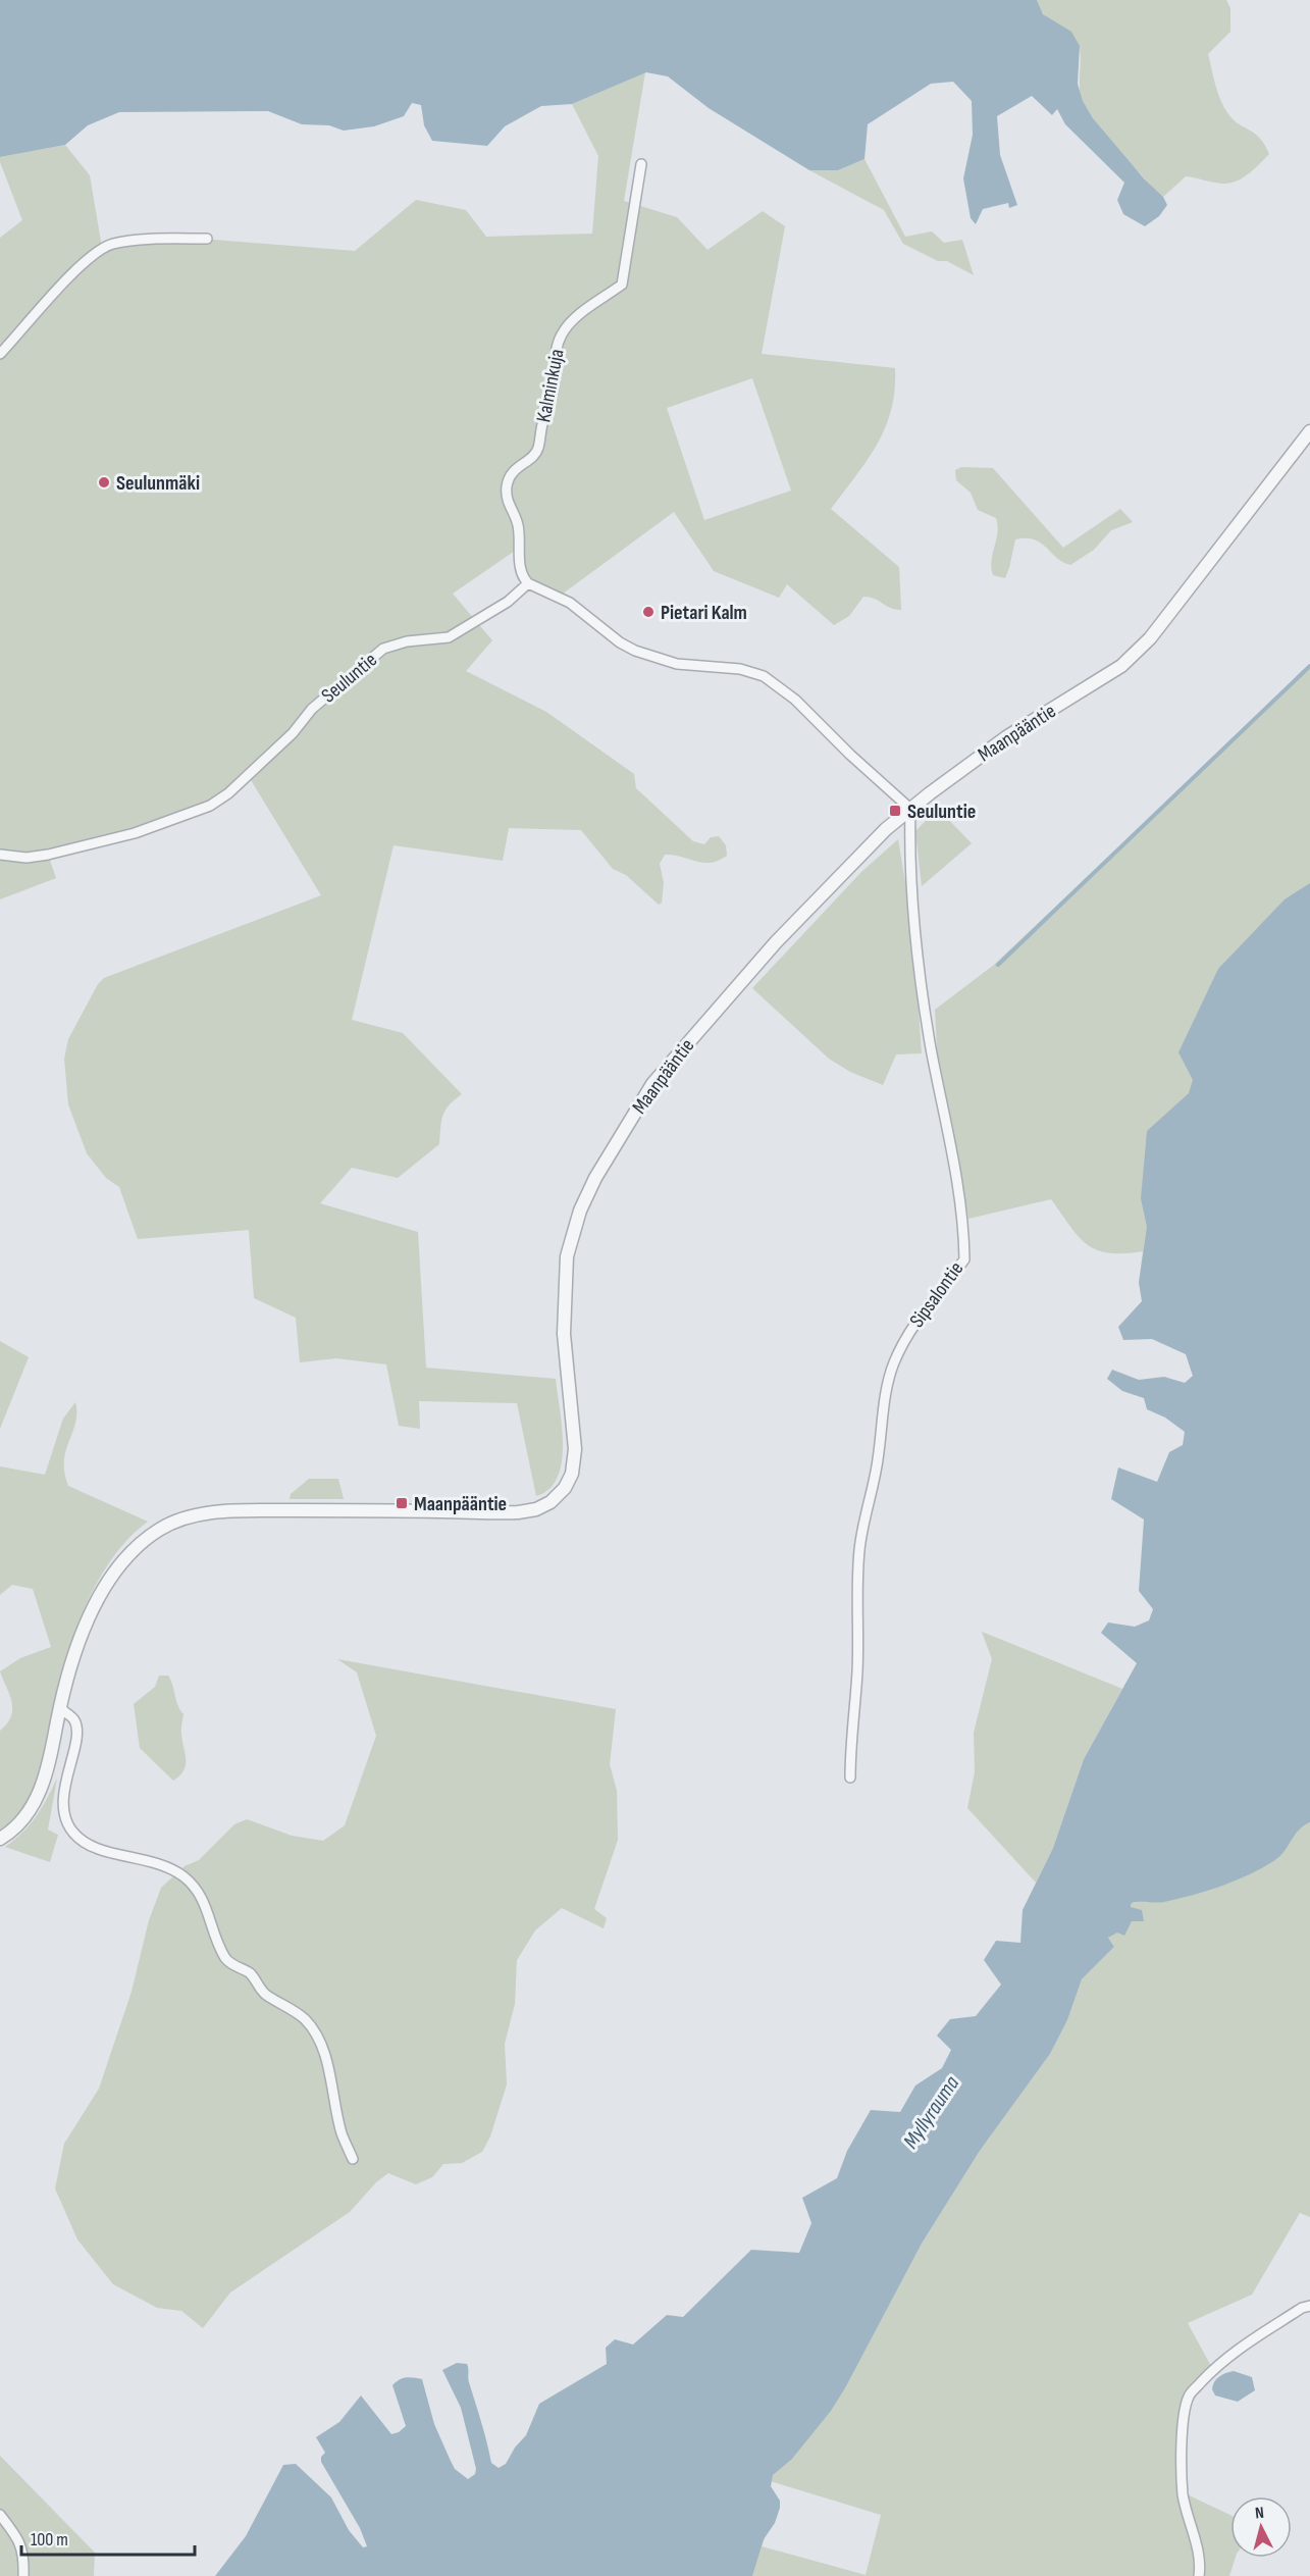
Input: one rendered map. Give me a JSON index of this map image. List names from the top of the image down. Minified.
{"streets":{"street":["Kalminkuja","Seuluntie","Maanpääntie","Sipsalontie"]},"crossings":[["Kalminkuja","Seuluntie"],["Maanpääntie","Sipsalontie"]],"water":["Myllyrauma"],"places":{"other":["Seulunmäki","Pietari Kalm"],"transit":["Seuluntie","Maanpääntie"]},"scale_bar":"100 m","north":"top"}
